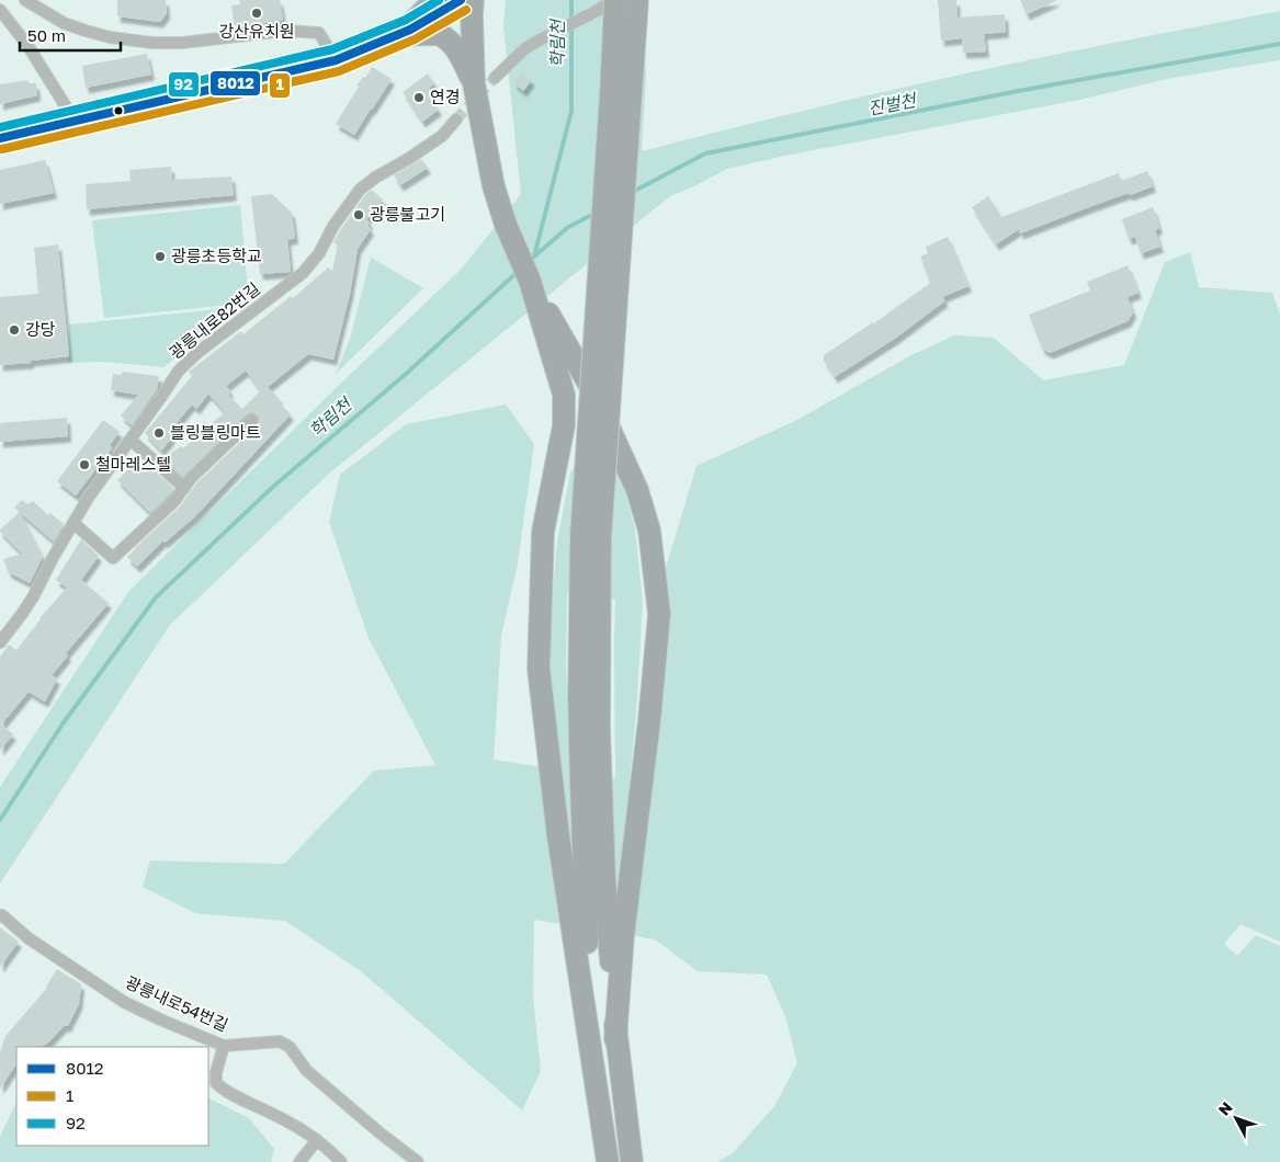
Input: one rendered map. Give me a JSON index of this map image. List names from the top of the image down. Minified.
{"streets":{"street":["광릉내로82번길","광릉내로54번길"]},"water":["학림천","진벌천"],"places":["강산유치원","연경","광릉불고기","광릉초등학교","강당","블링블링마트","철마레스텔"],"lines":["transit line 8012","transit line 92","transit line 1"],"legend":["8012","1","92"],"scale_bar":"50 m","north":"top left"}
